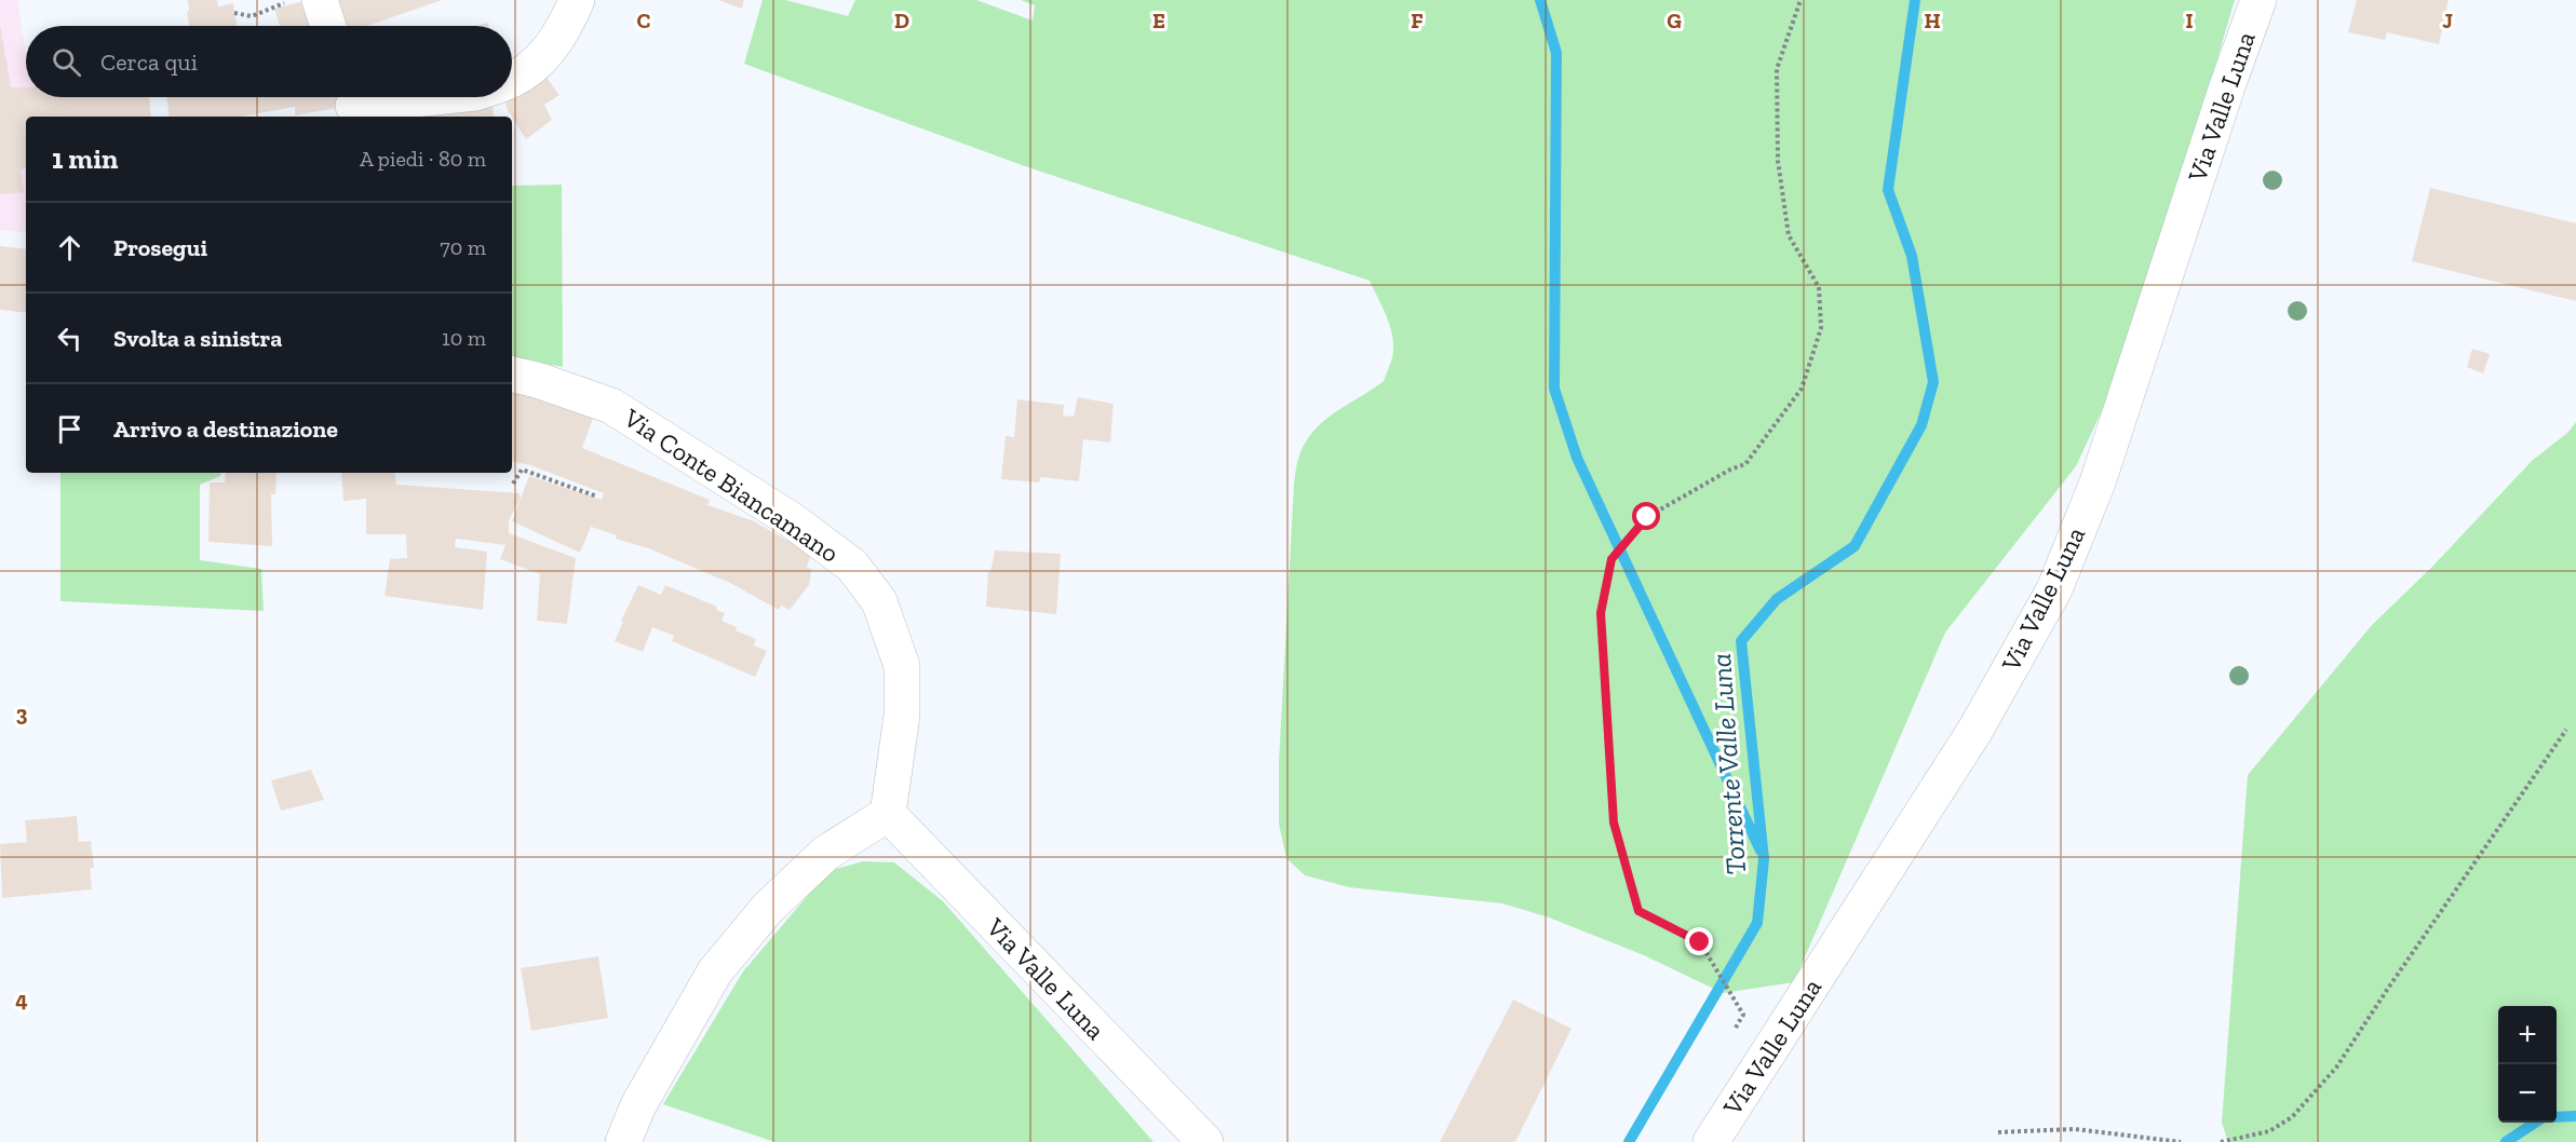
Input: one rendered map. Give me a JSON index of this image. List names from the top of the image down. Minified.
{"streets":{"street":["Via Valle Luna","Via Conte Biancamano"]},"crossings":[["Via Valle Luna","Via Conte Biancamano"]],"water":["Torrente Valle Luna"],"page":{"search":"Cerca qui","heading":["1 min","A piedi · 80 m"],"list":[["Prosegui","70 m"],["Svolta a sinistra","10 m"],"Arrivo a destinazione"],"map_buttons":["+","−"]},"grid":{"columns":["C","D","E","F","G","H","I","J"],"rows":["3","4"]}}
